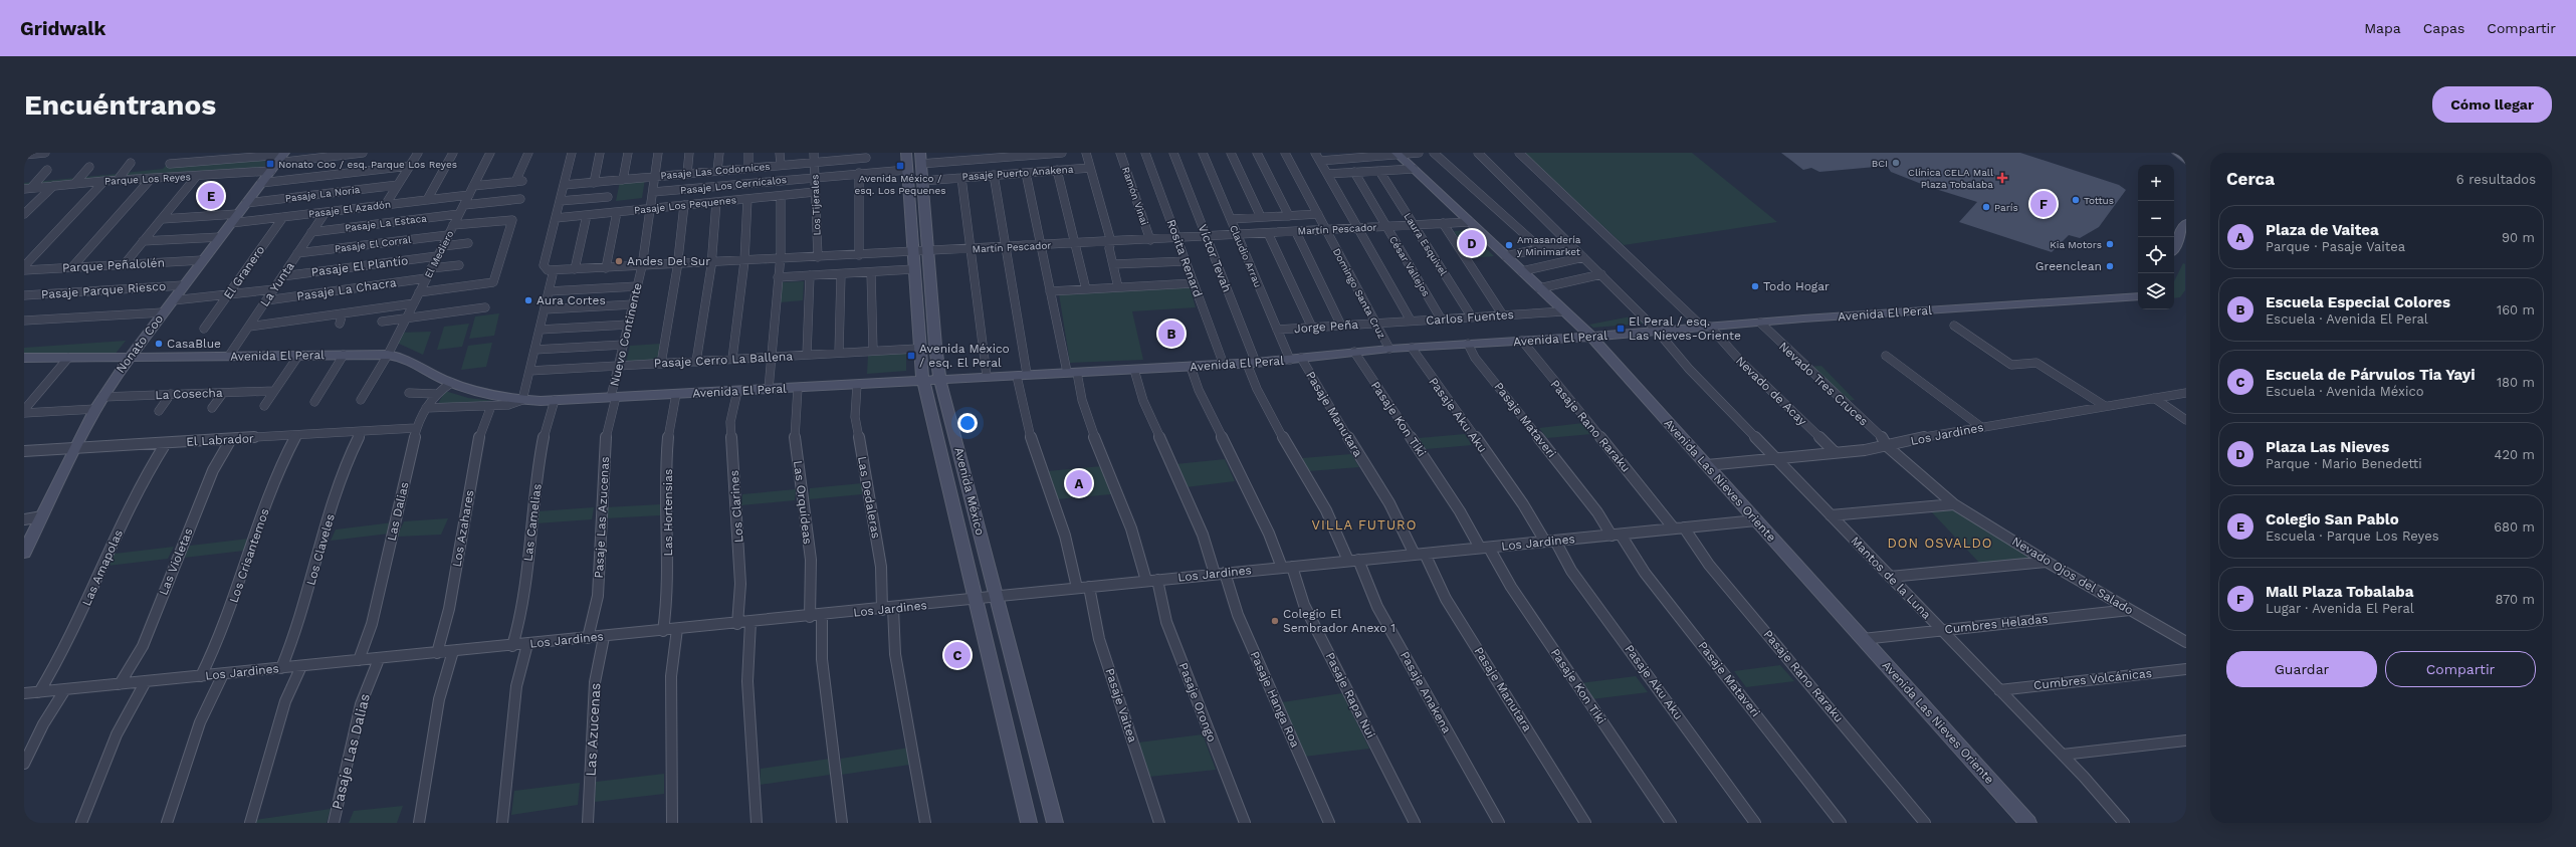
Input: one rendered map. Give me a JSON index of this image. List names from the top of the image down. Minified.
{"streets":{"street":["Pasaje Las Codornices","Pasaje Puerto Anakena","Parque Los Reyes","Pasaje Los Cernícalos","Pasaje La Noria","Ramón Vinai","Pasaje Los Pequenes","Los Tijerales","Pasaje El Azadón","Pasaje La Estaca","Martín Pescador","Pasaje El Corral","Laura Esquivel","El Mediero","Claudio Arrau","Rosita Renard","Víctor Tevah","Parque Peñalolén","Pasaje El Plantío","César Vallejos","El Granero","La Yunta","Pasaje La Chacra","Pasaje Parque Riesco","Domingo Santa Cruz","Avenida El Peral","Carlos Fuentes","Jorge Peña","Nuevo Continente","Nonato Coo","Pasaje Cerro La Ballena","Nevado Tres Cruces","Nevado de Acay","La Cosecha","Pasaje Manutara","Pasaje Aku Aku","Pasaje Kon Tiki","Pasaje Mataveri","Pasaje Rano Raraku","Los Jardines","El Labrador","Avenida Las Nieves Oriente","Avenida México","Las Dedaleras","Las Orquídeas","Los Clarines","Las Dalias","Las Hortensias","Pasaje Las Azucenas","Las Camelias","Los Azahares","Los Claveles","Los Crisantemos","Las Violetas","Las Amapolas","Nevado Ojos del Salado","Mantos de la Luna","Cumbres Heladas","Cumbres Volcánicas","Pasaje Anakena","Pasaje Rapa Nui","Pasaje Hanga Roa","Pasaje Orongo","Pasaje Vaitea","Las Azucenas","Pasaje Las Dalias"]},"crossings":[["Pasaje Las Codornices","Los Tijerales"],["Pasaje Las Codornices","Nuevo Continente"],["Pasaje Puerto Anakena","Avenida México"],["Parque Los Reyes","Nonato Coo"],["Pasaje Los Cernícalos","Los Tijerales"],["Pasaje Los Cernícalos","Nuevo Continente"],["Pasaje La Noria","Nonato Coo"],["Ramón Vinai","Martín Pescador"],["Pasaje Los Pequenes","Los Tijerales"],["Pasaje Los Pequenes","Nuevo Continente"],["Los Tijerales","Martín Pescador"],["Pasaje El Azadón","El Mediero"],["Pasaje El Azadón","El Granero"],["Pasaje El Azadón","La Yunta"],["Pasaje El Azadón","Nonato Coo"],["Pasaje La Estaca","El Mediero"],["Pasaje La Estaca","La Yunta"],["Martín Pescador","Laura Esquivel"],["Martín Pescador","Claudio Arrau"],["Martín Pescador","Rosita Renard"],["Martín Pescador","Víctor Tevah"],["Martín Pescador","César Vallejos"],["Martín Pescador","Domingo Santa Cruz"],["Martín Pescador","Nuevo Continente"],["Martín Pescador","Avenida Las Nieves Oriente"],["Martín Pescador","Avenida México"],["Pasaje El Corral","El Mediero"],["Pasaje El Corral","La Yunta"],["Laura Esquivel","Carlos Fuentes"],["El Mediero","Pasaje El Plantío"],["El Mediero","Pasaje La Chacra"],["El Mediero","Avenida El Peral"],["Claudio Arrau","Avenida El Peral"],["Claudio Arrau","Jorge Peña"],["Claudio Arrau","Pasaje Manutara"],["Rosita Renard","Avenida El Peral"],["Víctor Tevah","Avenida El Peral"],["Víctor Tevah","Pasaje Anakena"],["Parque Peñalolén","Nonato Coo"],["Pasaje El Plantío","La Yunta"],["César Vallejos","Carlos Fuentes"],["La Yunta","Pasaje La Chacra"],["La Yunta","Avenida El Peral"],["Pasaje Parque Riesco","Nonato Coo"],["Domingo Santa Cruz","Avenida El Peral"],["Domingo Santa Cruz","Carlos Fuentes"],["Domingo Santa Cruz","Jorge Peña"],["Avenida El Peral","Nuevo Continente"],["Avenida El Peral","Nonato Coo"],["Avenida El Peral","Nevado Tres Cruces"],["Avenida El Peral","Nevado de Acay"],["Avenida El Peral","Pasaje Manutara"],["Avenida El Peral","Pasaje Aku Aku"],["Avenida El Peral","Pasaje Kon Tiki"],["Avenida El Peral","Pasaje Mataveri"],["Avenida El Peral","Pasaje Rano Raraku"],["Avenida El Peral","Avenida Las Nieves Oriente"],["Avenida El Peral","Avenida México"],["Avenida El Peral","Las Dedaleras"],["Avenida El Peral","Las Orquídeas"],["Avenida El Peral","Los Clarines"],["Avenida El Peral","Las Dalias"],["Avenida El Peral","Las Hortensias"],["Avenida El Peral","Pasaje Las Azucenas"],["Avenida El Peral","Las Camelias"],["Avenida El Peral","Los Azahares"],["Avenida El Peral","Mantos de la Luna"],["Avenida El Peral","Pasaje Anakena"],["Avenida El Peral","Pasaje Rapa Nui"],["Avenida El Peral","Pasaje Hanga Roa"],["Carlos Fuentes","Jorge Peña"],["Carlos Fuentes","Avenida Las Nieves Oriente"],["Nuevo Continente","Pasaje Cerro La Ballena"],["Nuevo Continente","Pasaje Las Azucenas"],["Nonato Coo","La Cosecha"],["Nonato Coo","El Labrador"],["Pasaje Cerro La Ballena","Avenida México"],["Nevado Tres Cruces","Los Jardines"],["Nevado Tres Cruces","Nevado Ojos del Salado"],["Nevado de Acay","Los Jardines"],["Pasaje Manutara","Los Jardines"],["Pasaje Aku Aku","Los Jardines"],["Pasaje Kon Tiki","Los Jardines"],["Pasaje Mataveri","Los Jardines"],["Pasaje Rano Raraku","Los Jardines"],["Los Jardines","Avenida Las Nieves Oriente"],["Los Jardines","Avenida México"],["Los Jardines","Las Dedaleras"],["Los Jardines","Las Orquídeas"],["Los Jardines","Los Clarines"],["Los Jardines","Las Dalias"],["Los Jardines","Las Hortensias"],["Los Jardines","Pasaje Las Azucenas"],["Los Jardines","Las Camelias"],["Los Jardines","Los Azahares"],["Los Jardines","Los Claveles"],["Los Jardines","Los Crisantemos"],["Los Jardines","Las Violetas"],["Los Jardines","Las Amapolas"],["Los Jardines","Nevado Ojos del Salado"],["Los Jardines","Mantos de la Luna"],["Los Jardines","Pasaje Anakena"],["Los Jardines","Pasaje Rapa Nui"],["Los Jardines","Pasaje Hanga Roa"],["Los Jardines","Pasaje Orongo"],["Los Jardines","Pasaje Vaitea"],["Los Jardines","Las Azucenas"],["Los Jardines","Pasaje Las Dalias"],["El Labrador","Las Dalias"],["El Labrador","Los Claveles"],["El Labrador","Los Crisantemos"],["El Labrador","Las Violetas"],["El Labrador","Las Amapolas"],["Avenida Las Nieves Oriente","Cumbres Heladas"],["Nevado Ojos del Salado","Cumbres Heladas"],["Mantos de la Luna","Cumbres Heladas"],["Mantos de la Luna","Cumbres Volcánicas"]],"districts":["VILLA FUTURO","DON OSVALDO"],"places":{"other":["BCI","Tottus","París","Kia Motors","Amasandería y Minimarket","Andes Del Sur","Greenclean","Todo Hogar","Aura Cortes","CasaBlue","Colegio El Sembrador Anexo 1"],"transit":["Nonato Coo / esq. Parque Los Reyes","Avenida México / esq. Los Pequenes","El Peral / esq. Las Nieves-Oriente","Avenida México / esq. El Peral"],"health":["Clínica CELA Mall Plaza Tobalaba"]},"page":{"header":"Gridwalk","nav":["Mapa","Capas","Compartir"],"buttons":["Cómo llegar",["Guardar","Compartir"]],"title":"Encuéntranos","heading":["Cerca","6 resultados"],"map_buttons":["+","−"],"pins":["E","F","D","B","A","C"],"list":[{"mark":"A","name":"Plaza de Vaitea","note":"Parque · Pasaje Vaitea","value":"90 m"},{"mark":"B","name":"Escuela Especial Colores","note":"Escuela · Avenida El Peral","value":"160 m"},{"mark":"C","name":"Escuela de Párvulos Tia Yayi","note":"Escuela · Avenida México","value":"180 m"},{"mark":"D","name":"Plaza Las Nieves","note":"Parque · Mario Benedetti","value":"420 m"},{"mark":"E","name":"Colegio San Pablo","note":"Escuela · Parque Los Reyes","value":"680 m"},{"mark":"F","name":"Mall Plaza Tobalaba","note":"Lugar · Avenida El Peral","value":"870 m"}]}}
